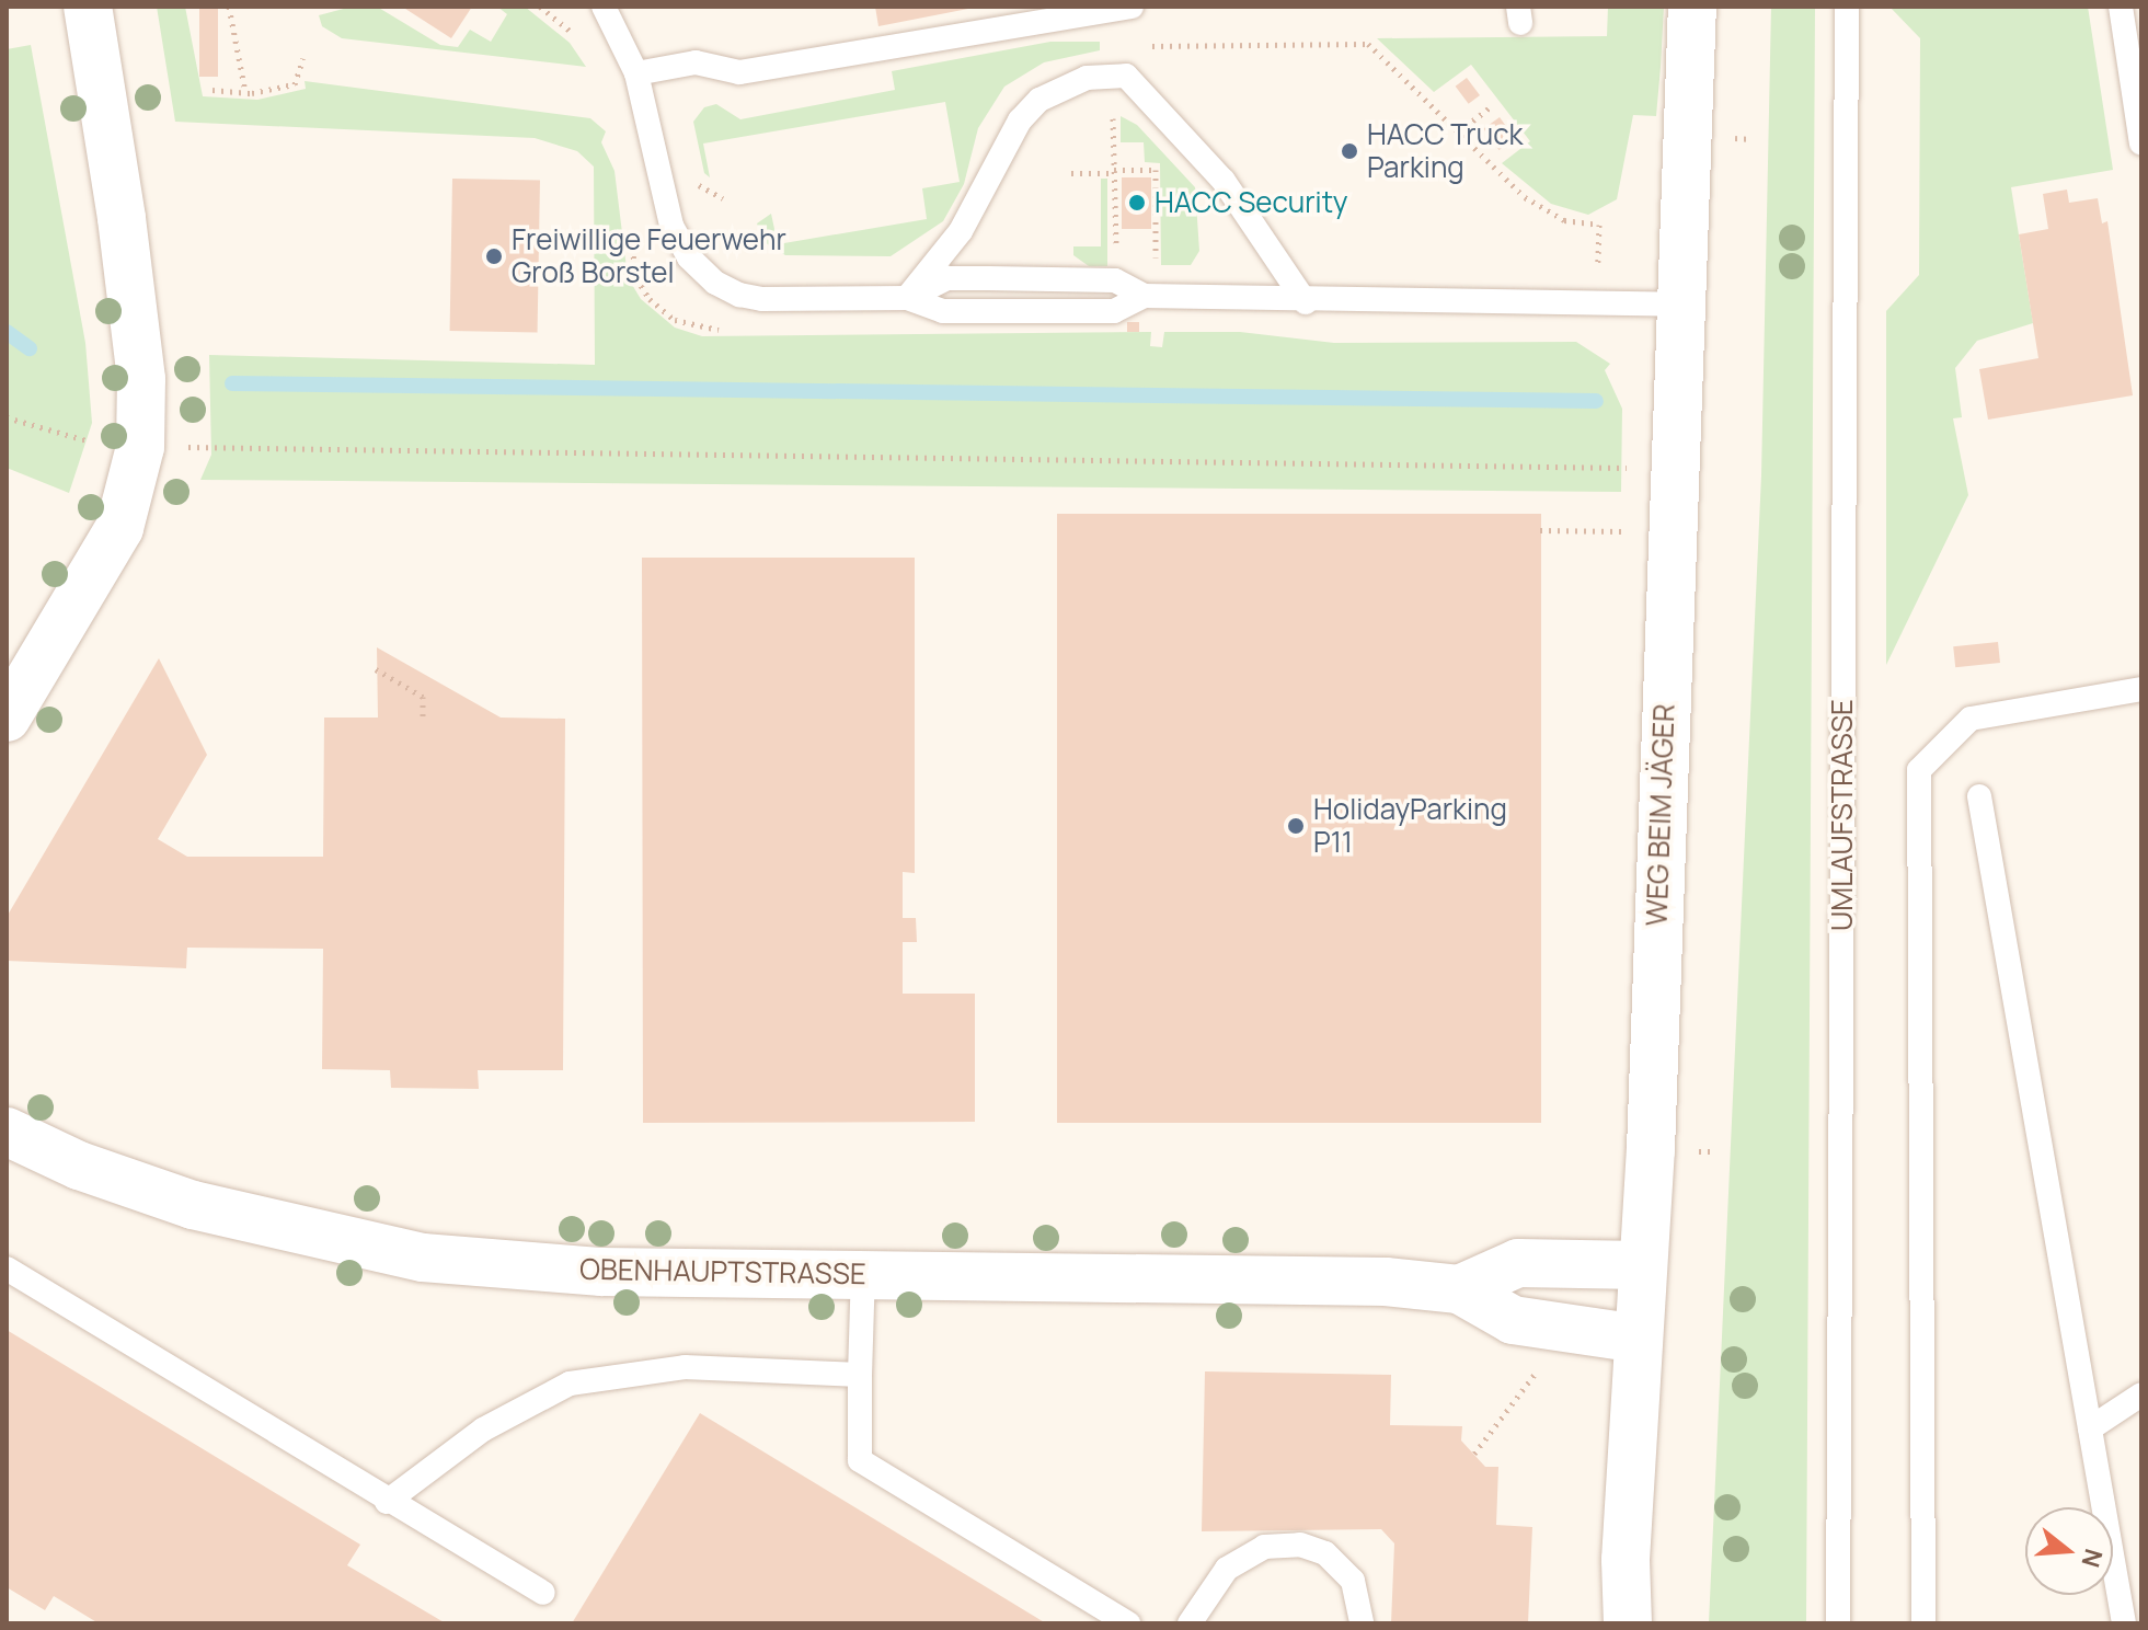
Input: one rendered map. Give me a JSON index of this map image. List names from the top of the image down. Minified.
{"streets":{"street":["WEG BEIM JÄGER","OBENHAUPTSTRASSE"],"lane":["UMLAUFSTRASSE"]},"crossings":[["WEG BEIM JÄGER","OBENHAUPTSTRASSE"]],"places":["HACC Truck Parking","HACC Security","Freiwillige Feuerwehr Groß Borstel","HolidayParking P11"],"north":"right"}
